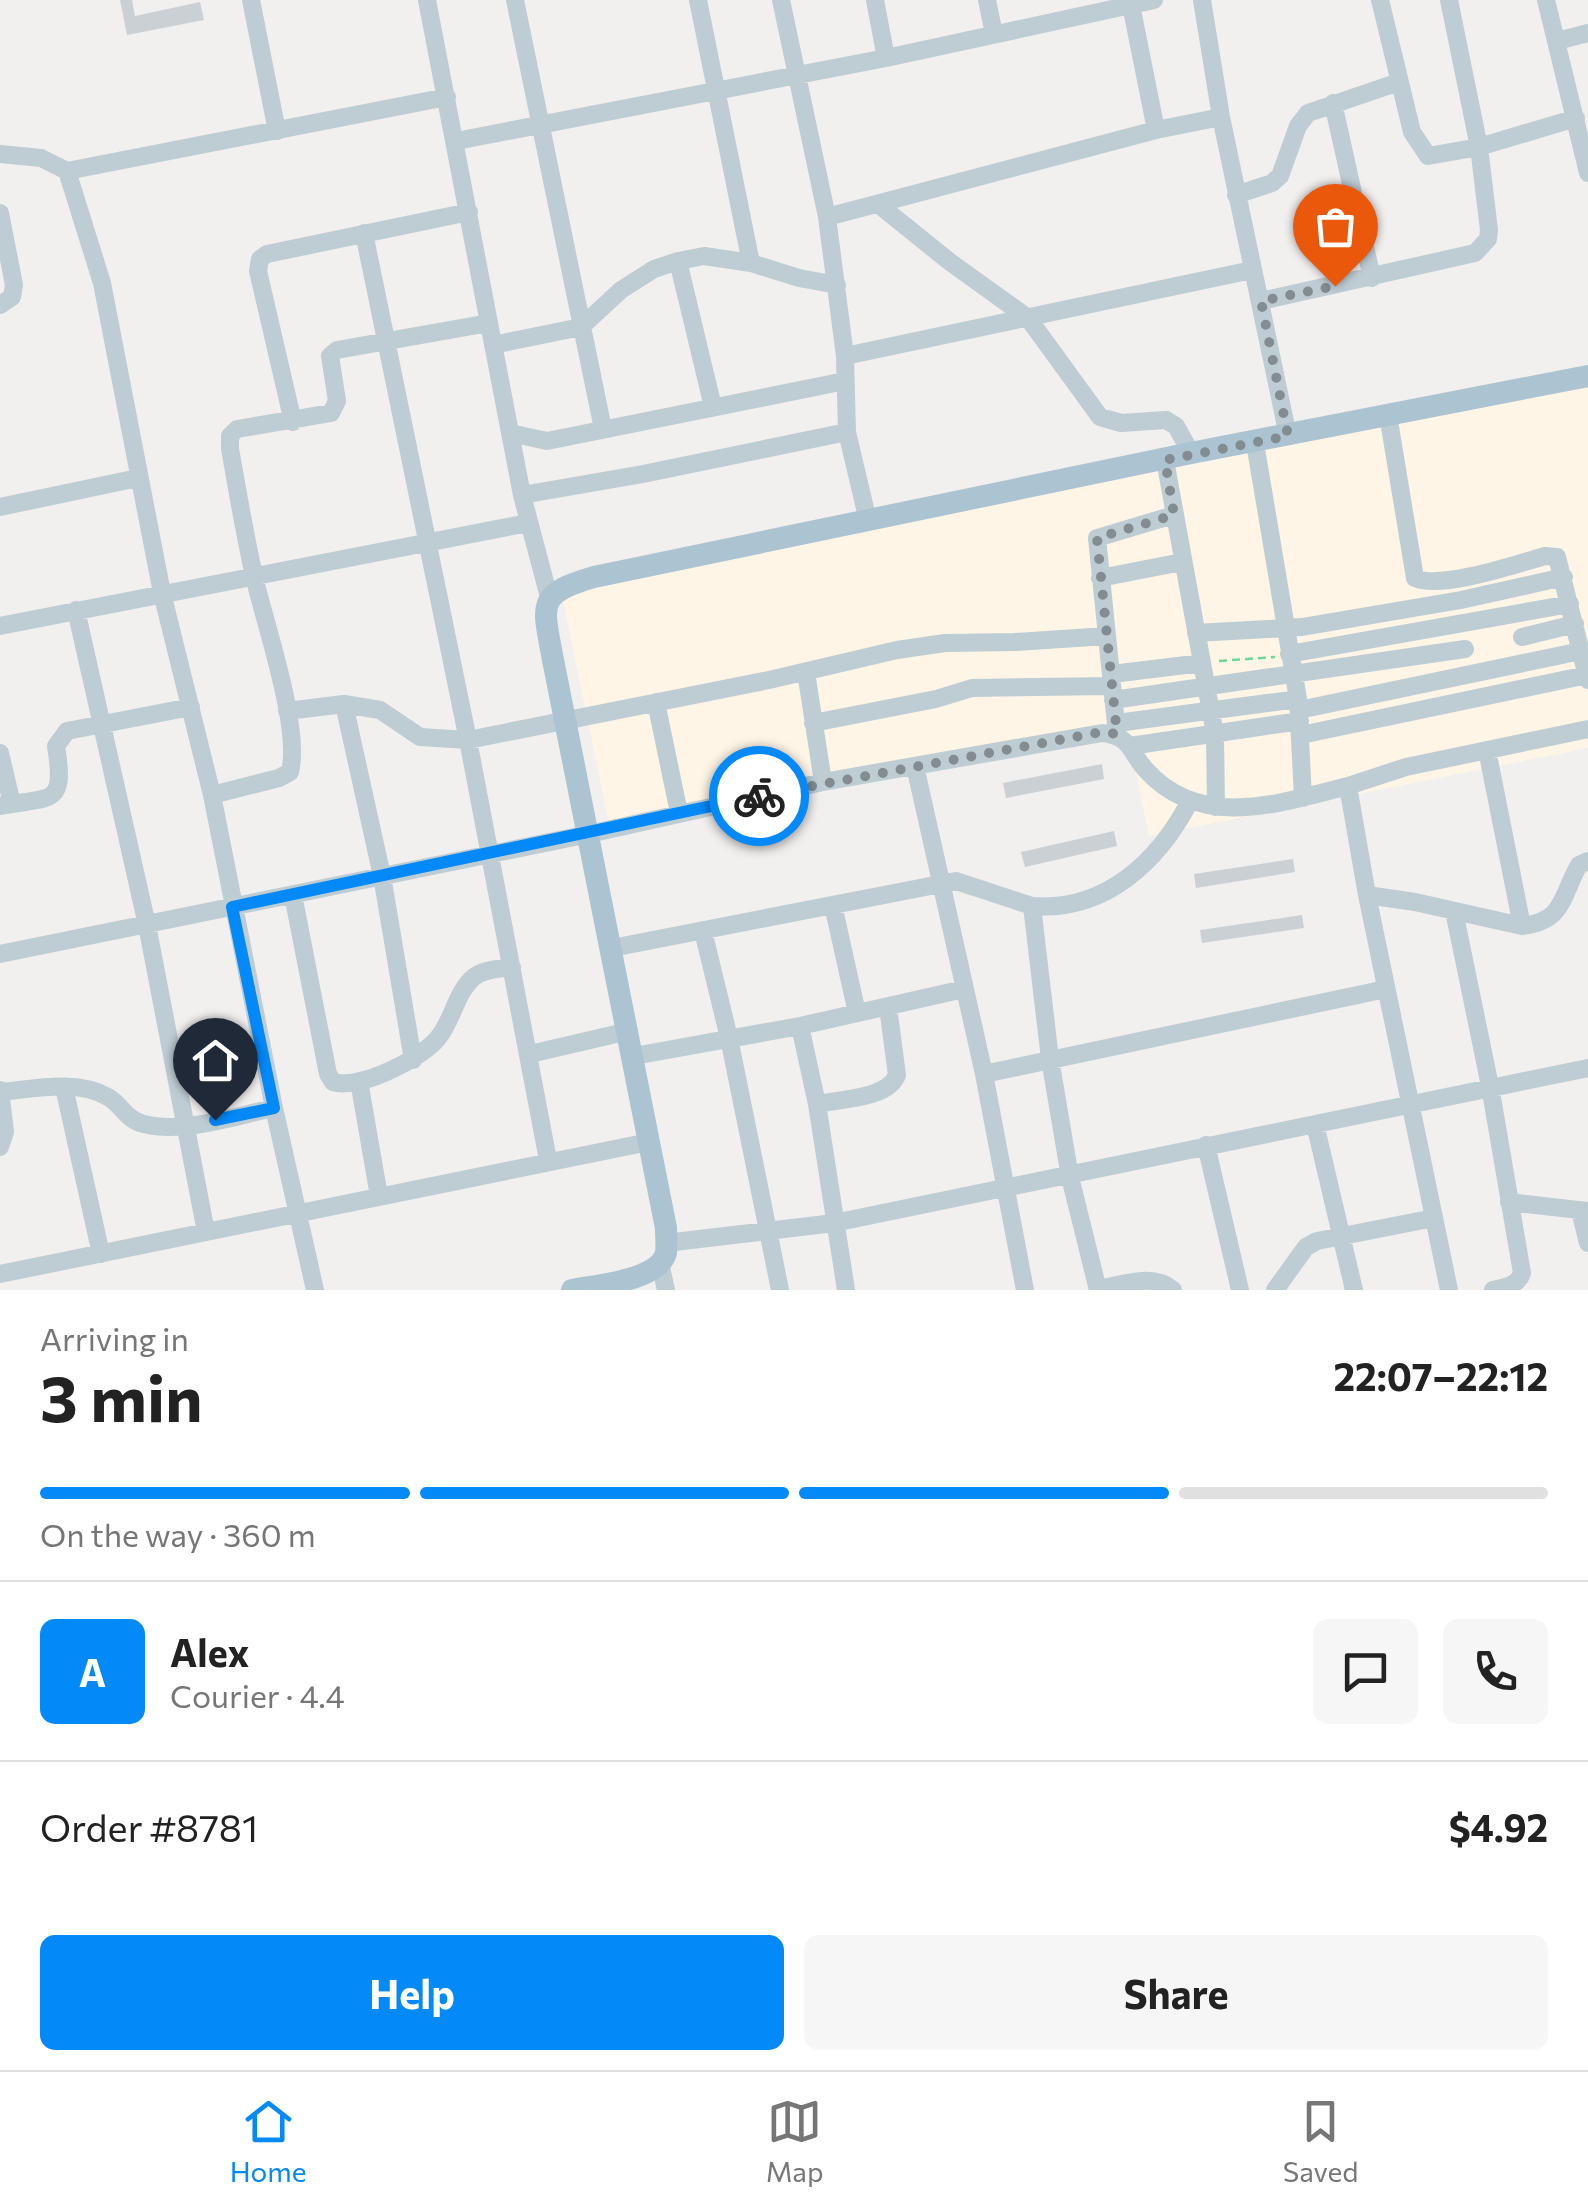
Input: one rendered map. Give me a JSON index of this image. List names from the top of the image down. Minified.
{"page":{"heading":["3 min","Arriving in","22:07–22:12"],"panel":["Alex","Courier · 4.4","Order #8781","$4.92"],"bar":"On the way · 360 m","round":"A","buttons":["Help","Share"],"tabs":["Home","Map","Saved"]}}
